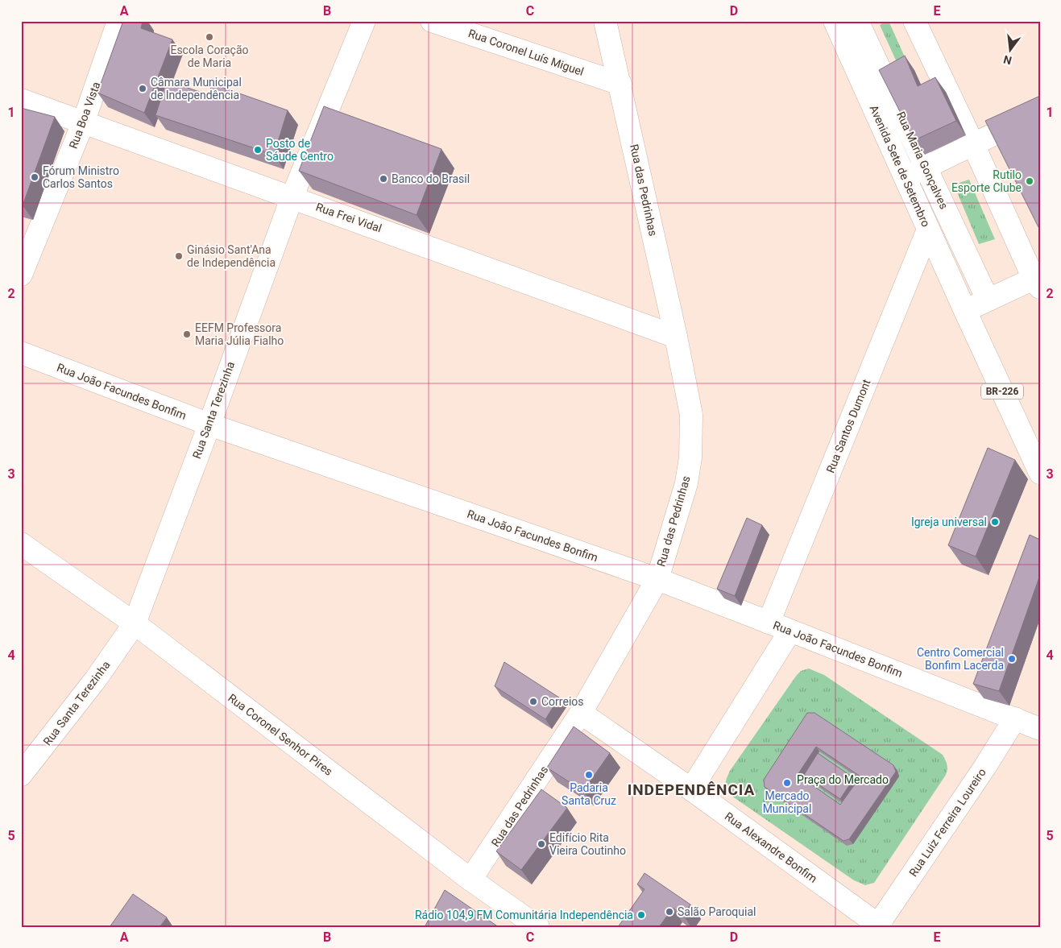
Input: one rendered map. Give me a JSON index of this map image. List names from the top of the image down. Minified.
{"streets":{"street":["Rua Coronel Luís Miguel","Rua Boa Vista","Rua Maria Gonçalves","Avenida Sete de Setembro","Rua das Pedrinhas","Rua Frei Vidal","Rua João Facundes Bonfim","BR-226","Rua Santa Terezinha","Rua Santos Dumont","Rua Coronel Senhor Pires","Rua Luiz Ferreira Loureiro","Rua Alexandre Bonfim"]},"crossings":[["Rua Coronel Luís Miguel","Rua das Pedrinhas"],["Rua Boa Vista","Rua Frei Vidal"],["Avenida Sete de Setembro","BR-226"],["Avenida Sete de Setembro","Rua Santos Dumont"],["Rua das Pedrinhas","Rua Frei Vidal"],["Rua das Pedrinhas","Rua João Facundes Bonfim"],["Rua das Pedrinhas","Rua Coronel Senhor Pires"],["Rua das Pedrinhas","Rua Alexandre Bonfim"],["Rua Frei Vidal","Rua Santa Terezinha"],["Rua João Facundes Bonfim","Rua Santa Terezinha"],["Rua João Facundes Bonfim","Rua Santos Dumont"],["Rua João Facundes Bonfim","Rua Luiz Ferreira Loureiro"],["Rua Santa Terezinha","Rua Coronel Senhor Pires"],["Rua Luiz Ferreira Loureiro","Rua Alexandre Bonfim"]],"districts":["INDEPENDÊNCIA"],"parks":["Praça do Mercado"],"places":["Escola Coração de Maria","Câmara Municipal de Independência","Posto de Sáude Centro","Fórum Ministro Carlos Santos","Banco do Brasil","Rutilo Esporte Clube","Ginásio Sant'Ana de Independência","EEFM Professora Maria Júlia Fialho","Igreja universal","Centro Comercial Bonfim Lacerda","Correios","Padaria Santa Cruz","Mercado Municipal","Edifício Rita Vieira Coutinho","Salão Paroquial","Rádio 104,9 FM Comunitária Independência"],"north":"bottom","grid":{"columns":["A","B","C","D","E"],"rows":["1","2","3","4","5"]}}
